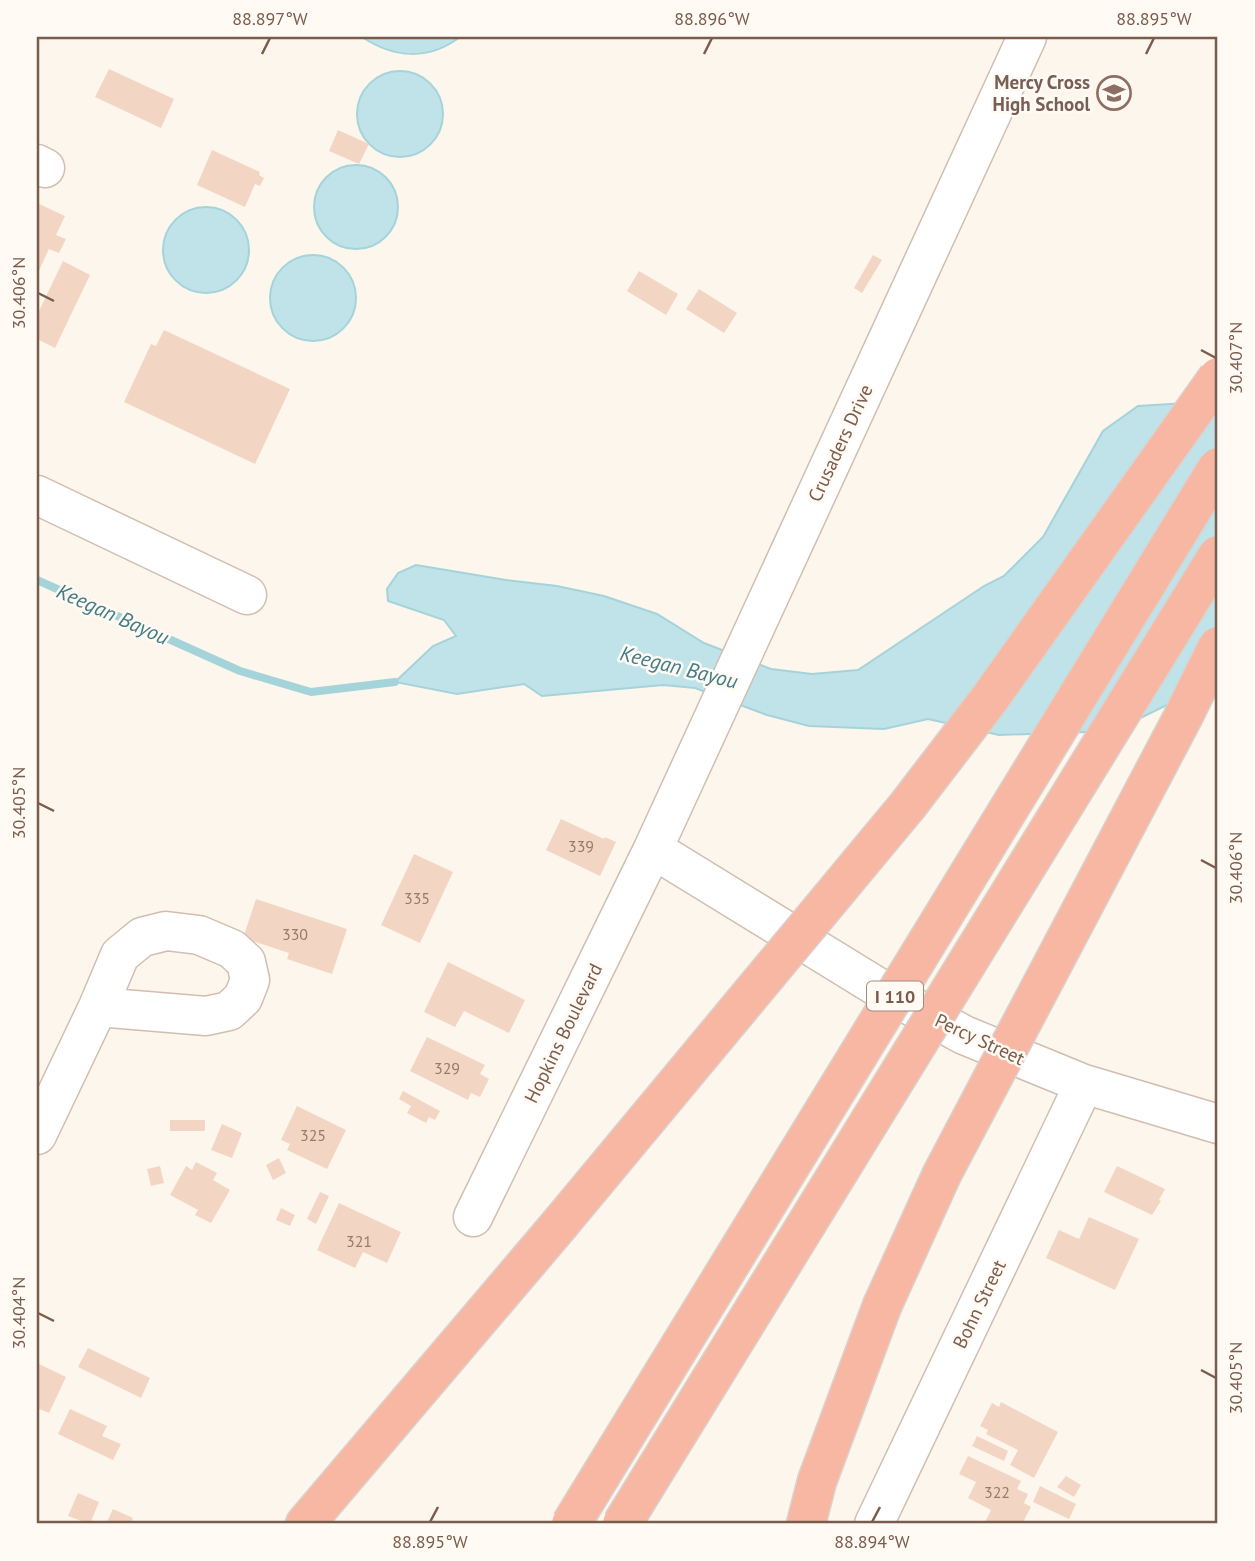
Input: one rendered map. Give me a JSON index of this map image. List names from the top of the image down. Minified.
{"streets":{"highway":["I 110"],"street":["Crusaders Drive","Hopkins Boulevard","Percy Street","Bohn Street"]},"crossings":[["Crusaders Drive","Hopkins Boulevard"],["Crusaders Drive","Percy Street"],["Hopkins Boulevard","Percy Street"],["Percy Street","Bohn Street"]],"water":["Keegan Bayou"],"places":{"school or university":["Mercy Cross High School"]},"house_numbers":["339","335","330","329","325","321","322"],"coordinates":["88.897°W","88.896°W","88.895°W","30.406°N","30.407°N","30.405°N","30.404°N","88.894°W"]}
